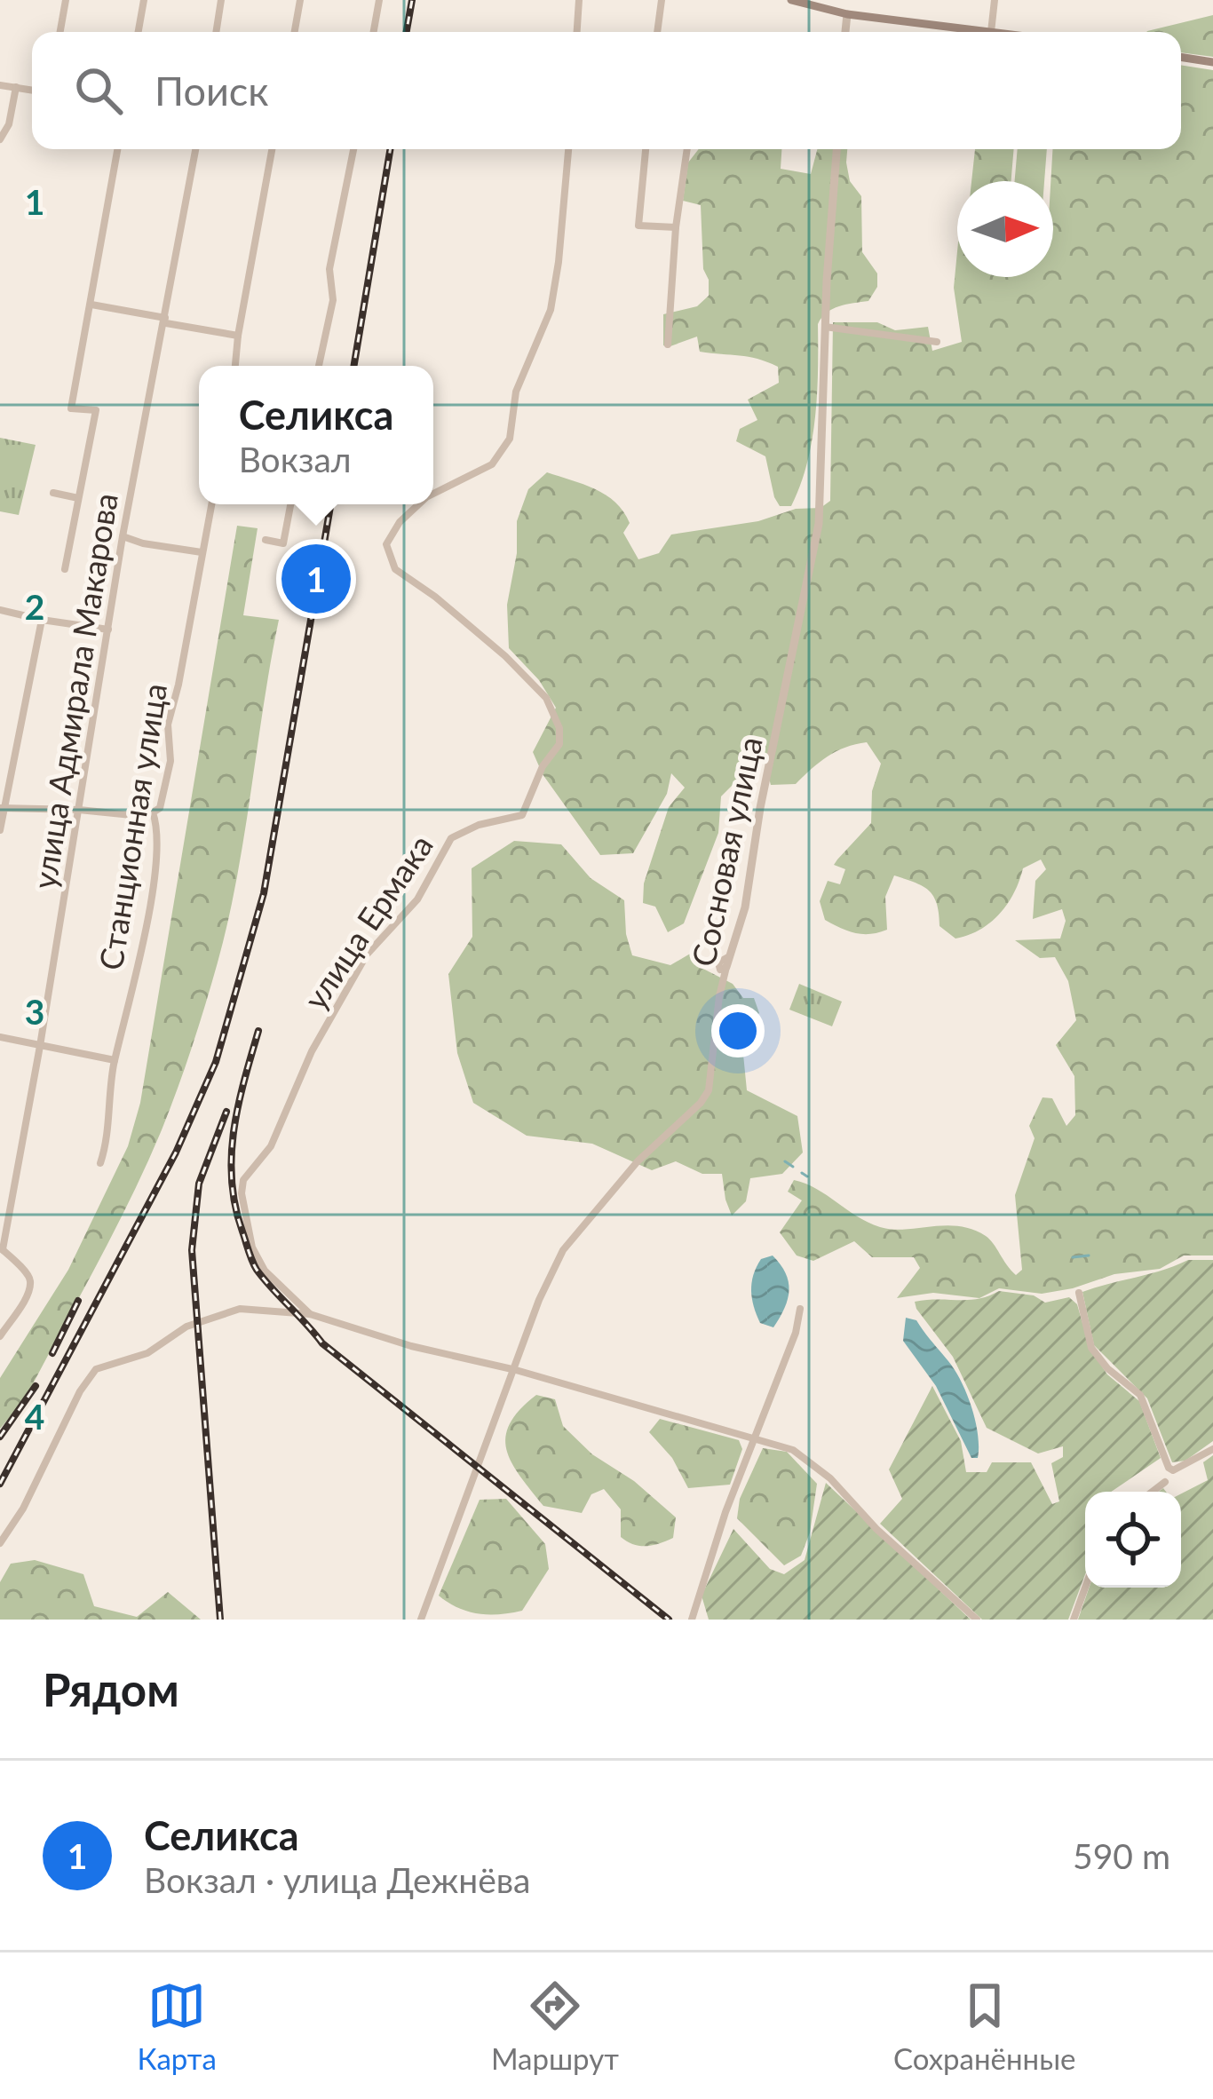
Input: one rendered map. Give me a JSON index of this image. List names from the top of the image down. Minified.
{"streets":{"street":["улица Адмирала Макарова","Станционная улица","Сосновая улица","улица Ермака"]},"north":"right","page":{"search":"Поиск","popup":["Селикса","Вокзал"],"pins":"1","heading":"Рядом","list":[{"mark":"1","name":"Селикса","note":"Вокзал · улица Дежнёва","value":"590 m"}],"nav":["Карта","Маршрут","Сохранённые"]},"grid":{"rows":["1","2","3","4"]}}
